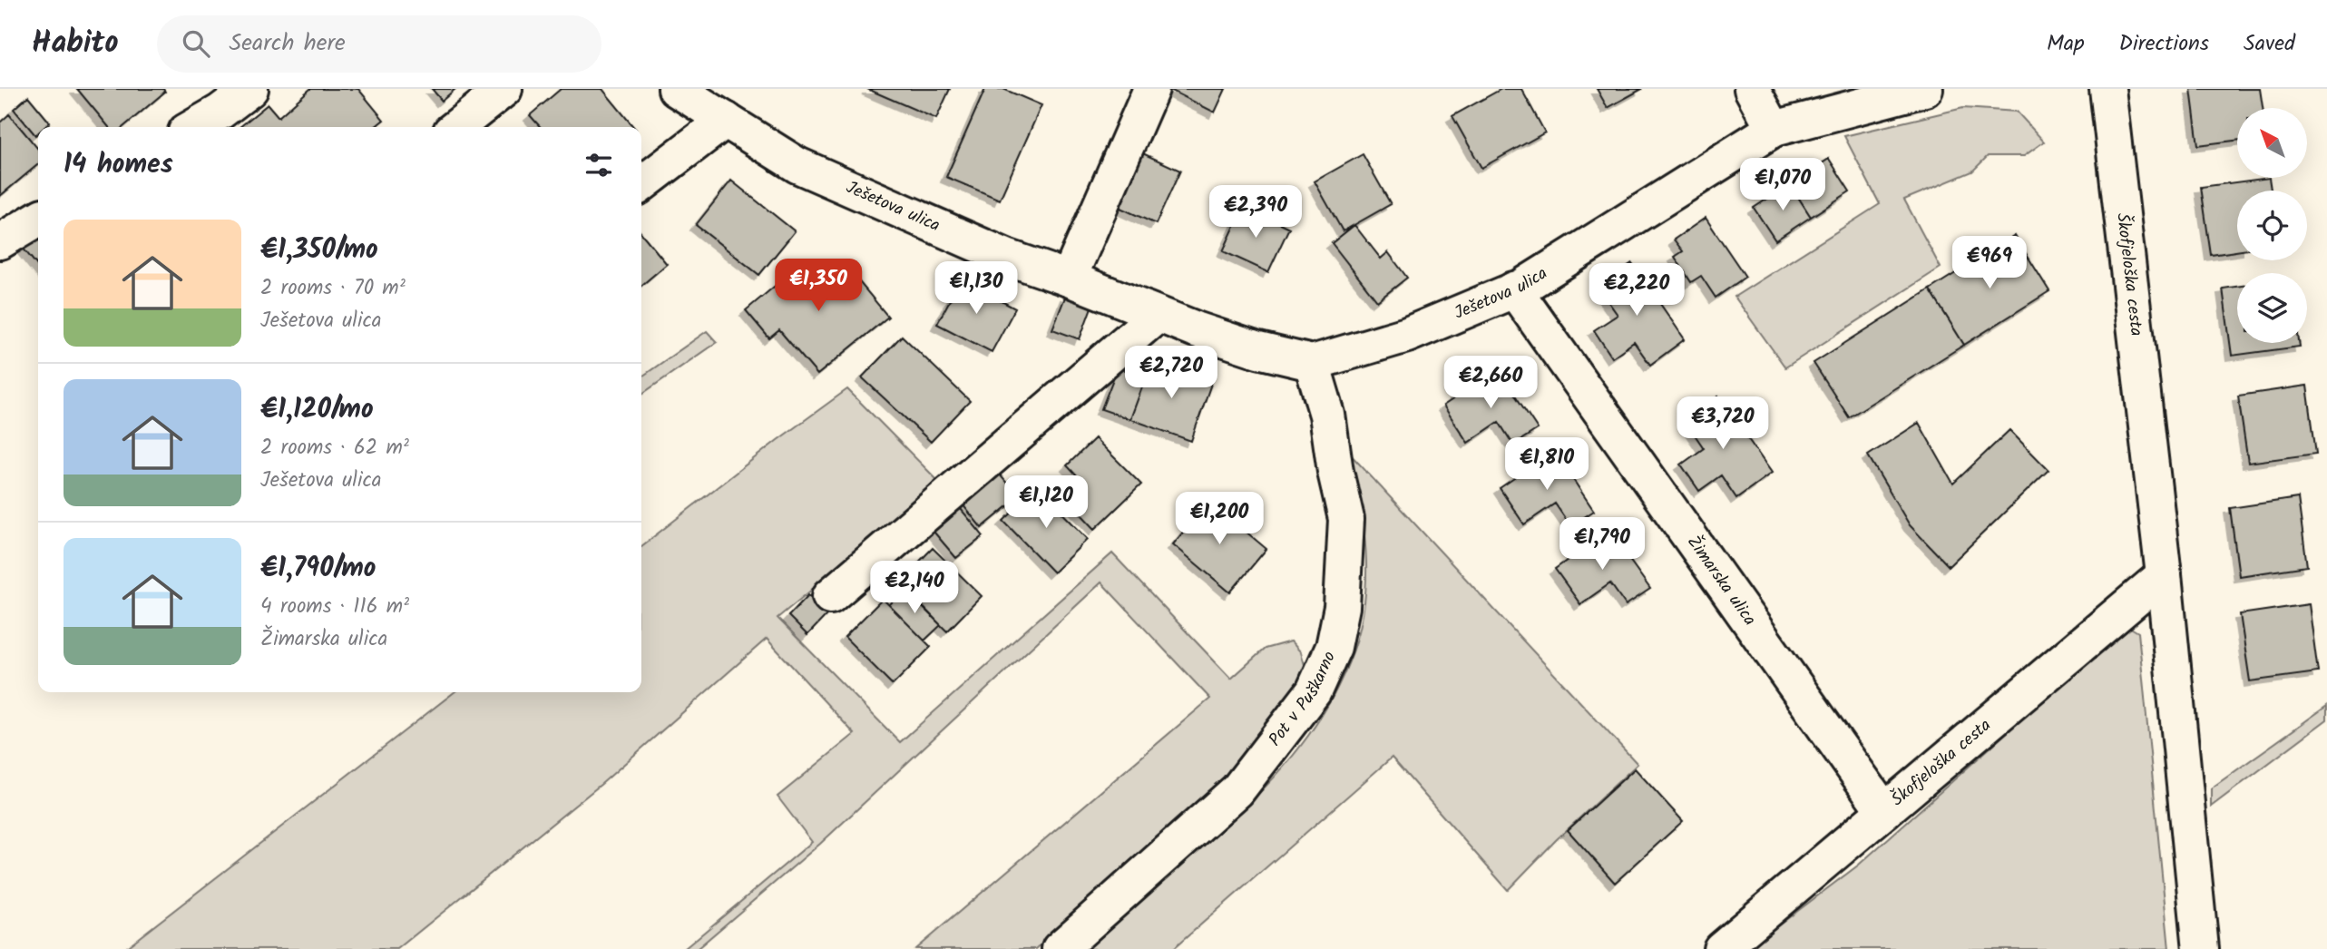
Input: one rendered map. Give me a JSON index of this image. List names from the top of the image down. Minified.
{"streets":{"street":["Ješetova ulica","Škofjeloška cesta","Žimarska ulica","Pot v Puškarno"]},"crossings":[["Ješetova ulica","Žimarska ulica"],["Ješetova ulica","Pot v Puškarno"],["Škofjeloška cesta","Žimarska ulica"]],"north":"top left","page":{"header":"Habito","search":"Search here","nav":["Map","Directions","Saved"],"heading":"14 homes","price":["€1,070","€2,390","€969","€1,350","€1,130","€2,220","€2,720","€2,660","€3,720","€1,810","€1,120","€1,200","€1,790","€2,140"],"list":[{"name":"€1,350/mo","note":"2 rooms · 70 m² · Ješetova ulica"},{"name":"€1,120/mo","note":"2 rooms · 62 m² · Ješetova ulica"},{"name":"€1,790/mo","note":"4 rooms · 116 m² · Žimarska ulica"}]}}
